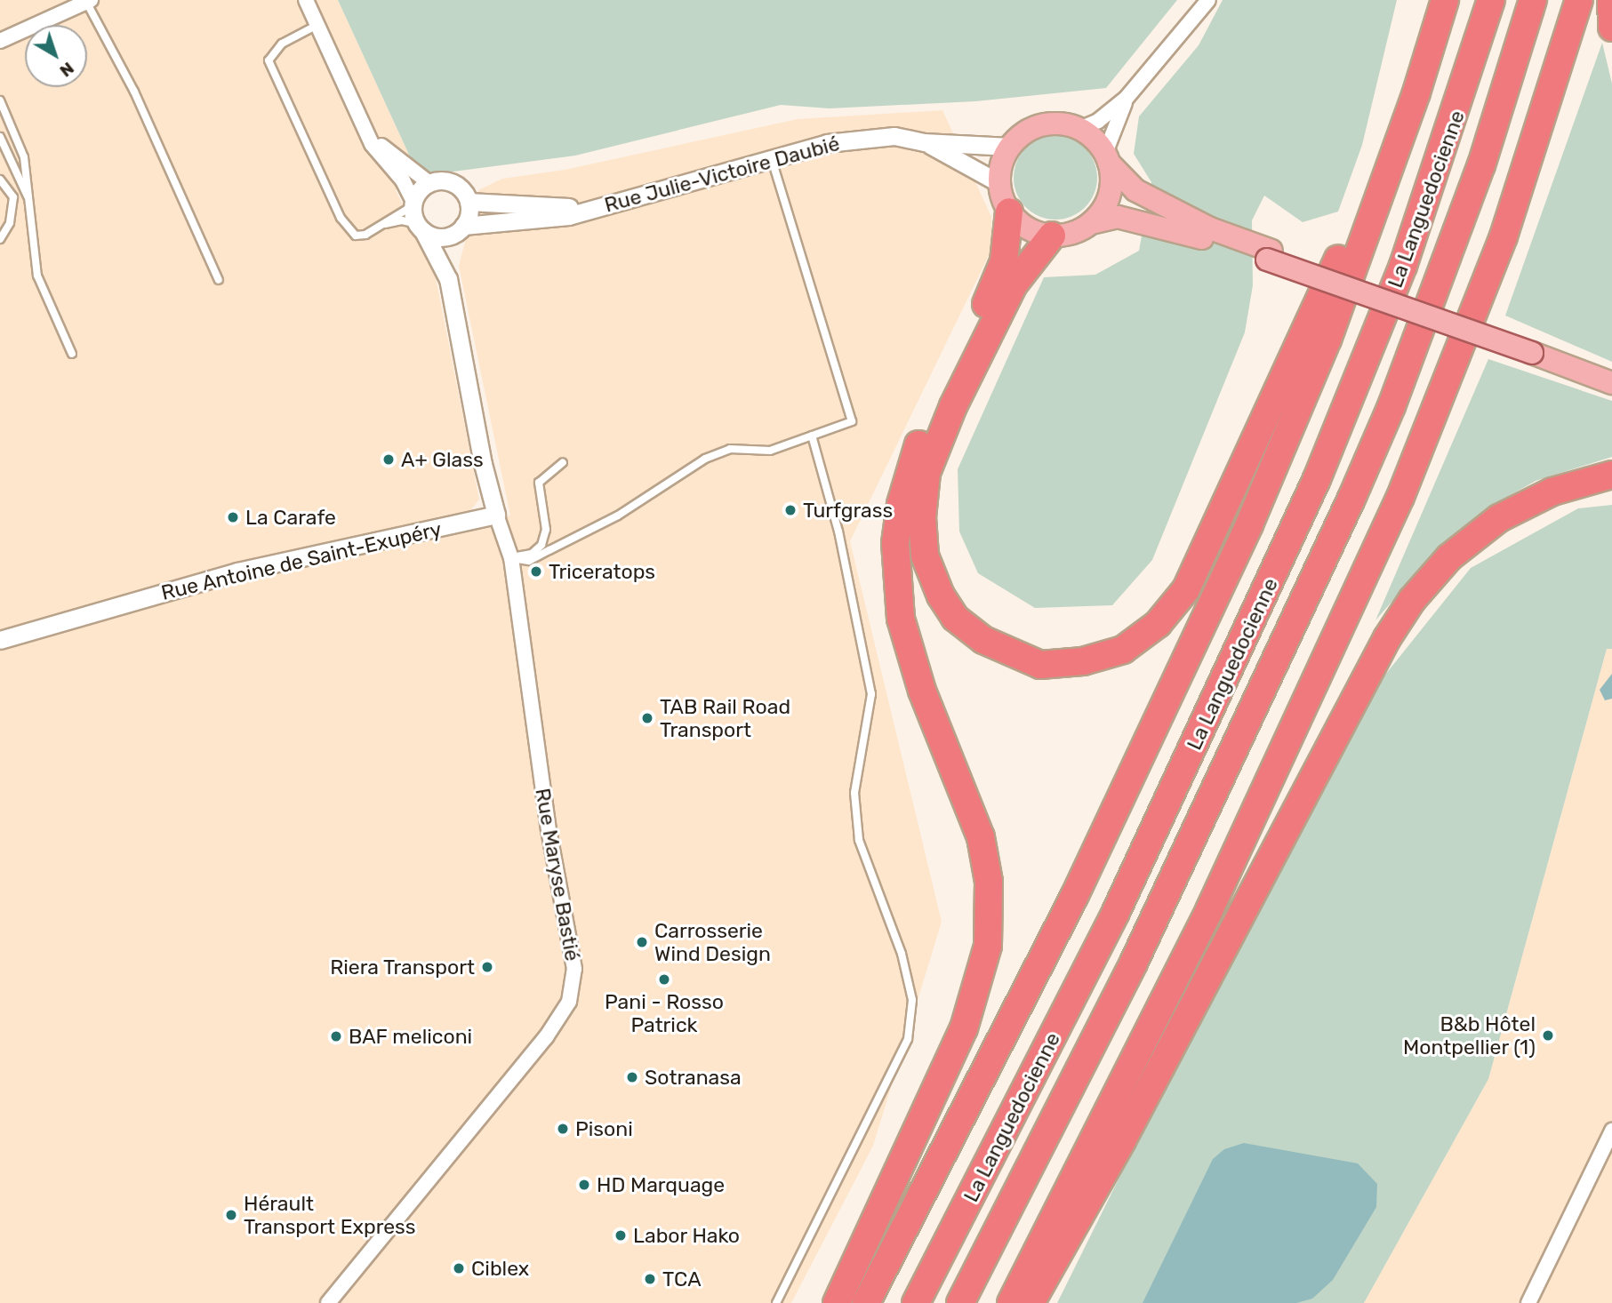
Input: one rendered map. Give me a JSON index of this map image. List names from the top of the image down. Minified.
{"streets":{"highway":["La Languedocienne"],"street":["Rue Julie-Victoire Daubié","Rue Antoine de Saint-Exupéry","Rue Maryse Bastié"]},"crossings":[["Rue Antoine de Saint-Exupéry","Rue Maryse Bastié"]],"places":["A+ Glass","Turfgrass","La Carafe","Triceratops","TAB Rail Road Transport","Carrosserie Wind Design","Riera Transport","Pani - Rosso Patrick","B&b Hôtel Montpellier (1)","BAF meliconi","Sotranasa","Pisoni","HD Marquage","Hérault Transport Express","Labor Hako","Ciblex","TCA"],"north":"bottom right"}
